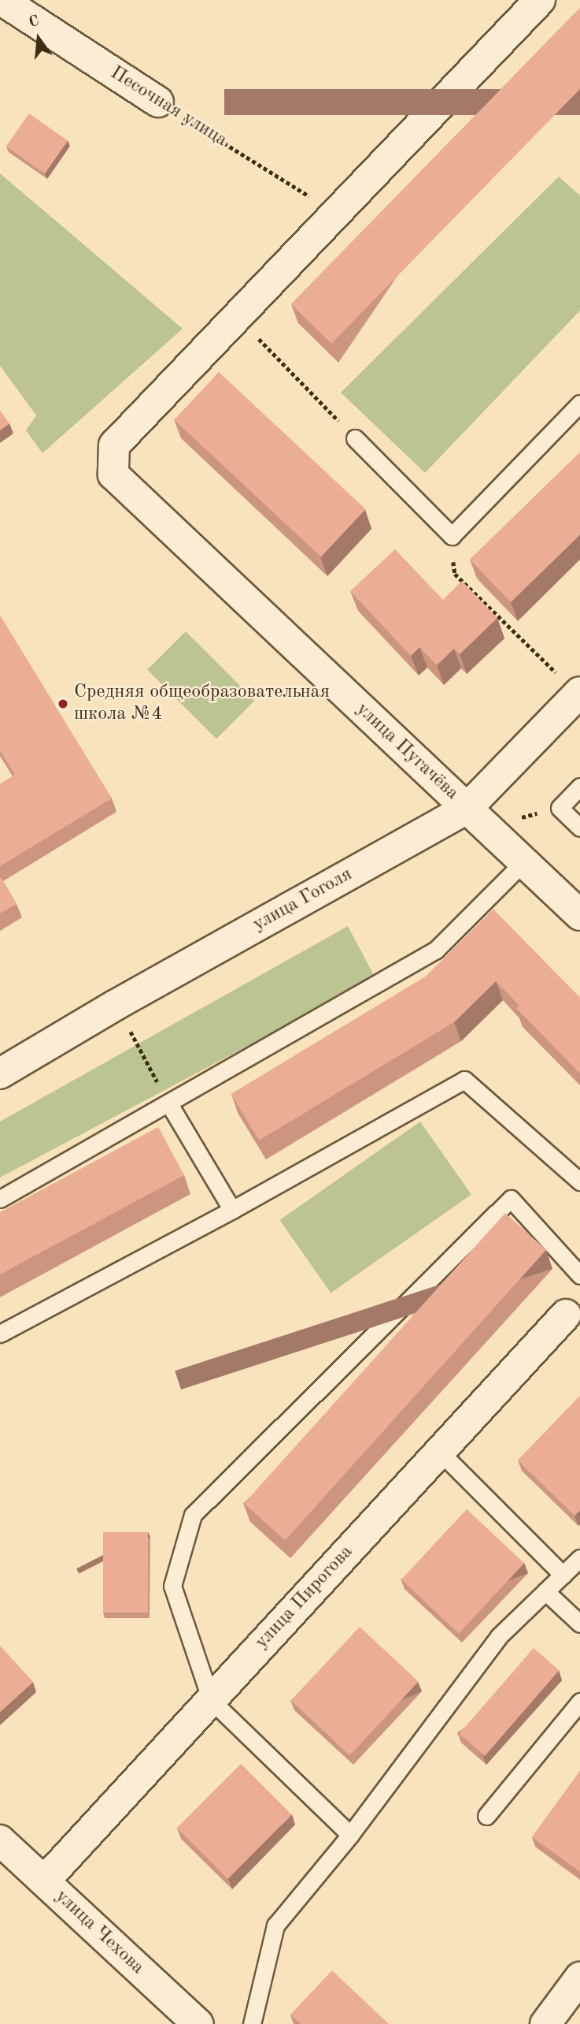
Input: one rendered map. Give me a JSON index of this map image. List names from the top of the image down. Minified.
{"streets":{"street":["Песочная улица","улица Пугачёва","улица Гоголя","улица Пирогова","улица Чехова"]},"crossings":[["улица Пугачёва","улица Гоголя"],["улица Пирогова","улица Чехова"]],"places":["Средняя общеобразовательная школа №4"],"north":"top"}
